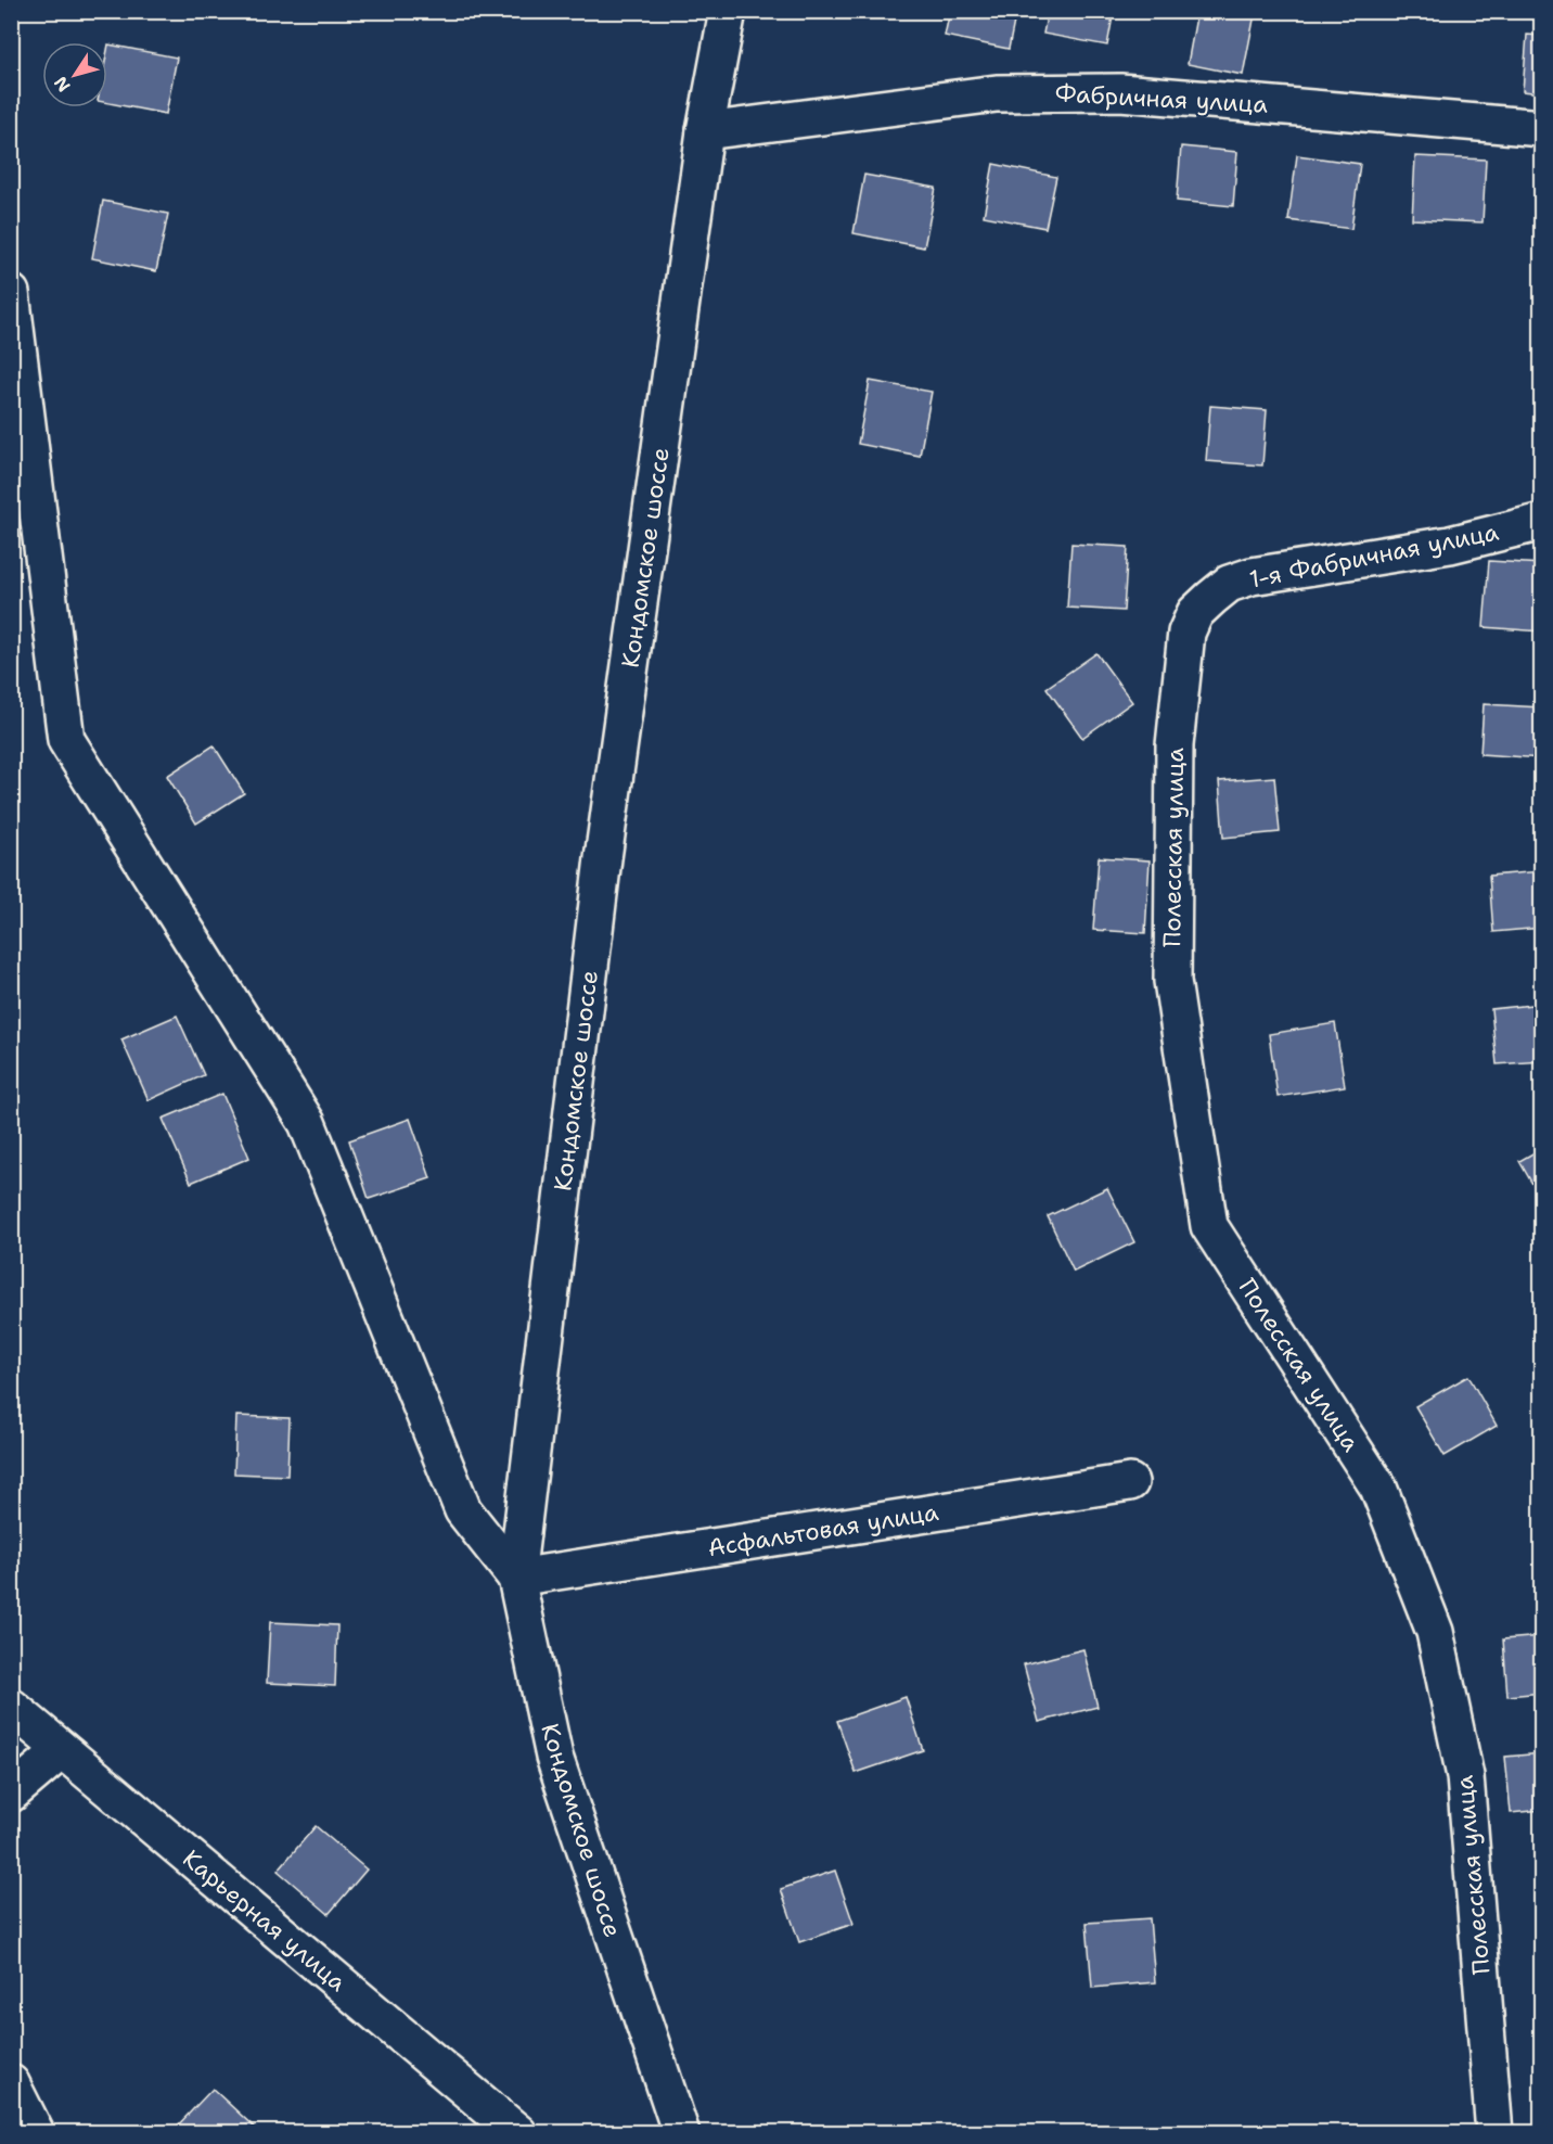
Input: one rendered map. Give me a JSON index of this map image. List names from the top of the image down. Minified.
{"streets":{"street":["Фабричная улица","1-я Фабричная улица","Кондомское шоссе","Полесская улица","Асфальтовая улица","Карьерная улица"]},"crossings":[["Фабричная улица","Кондомское шоссе"],["1-я Фабричная улица","Полесская улица"],["Кондомское шоссе","Асфальтовая улица"]],"north":"bottom left"}
